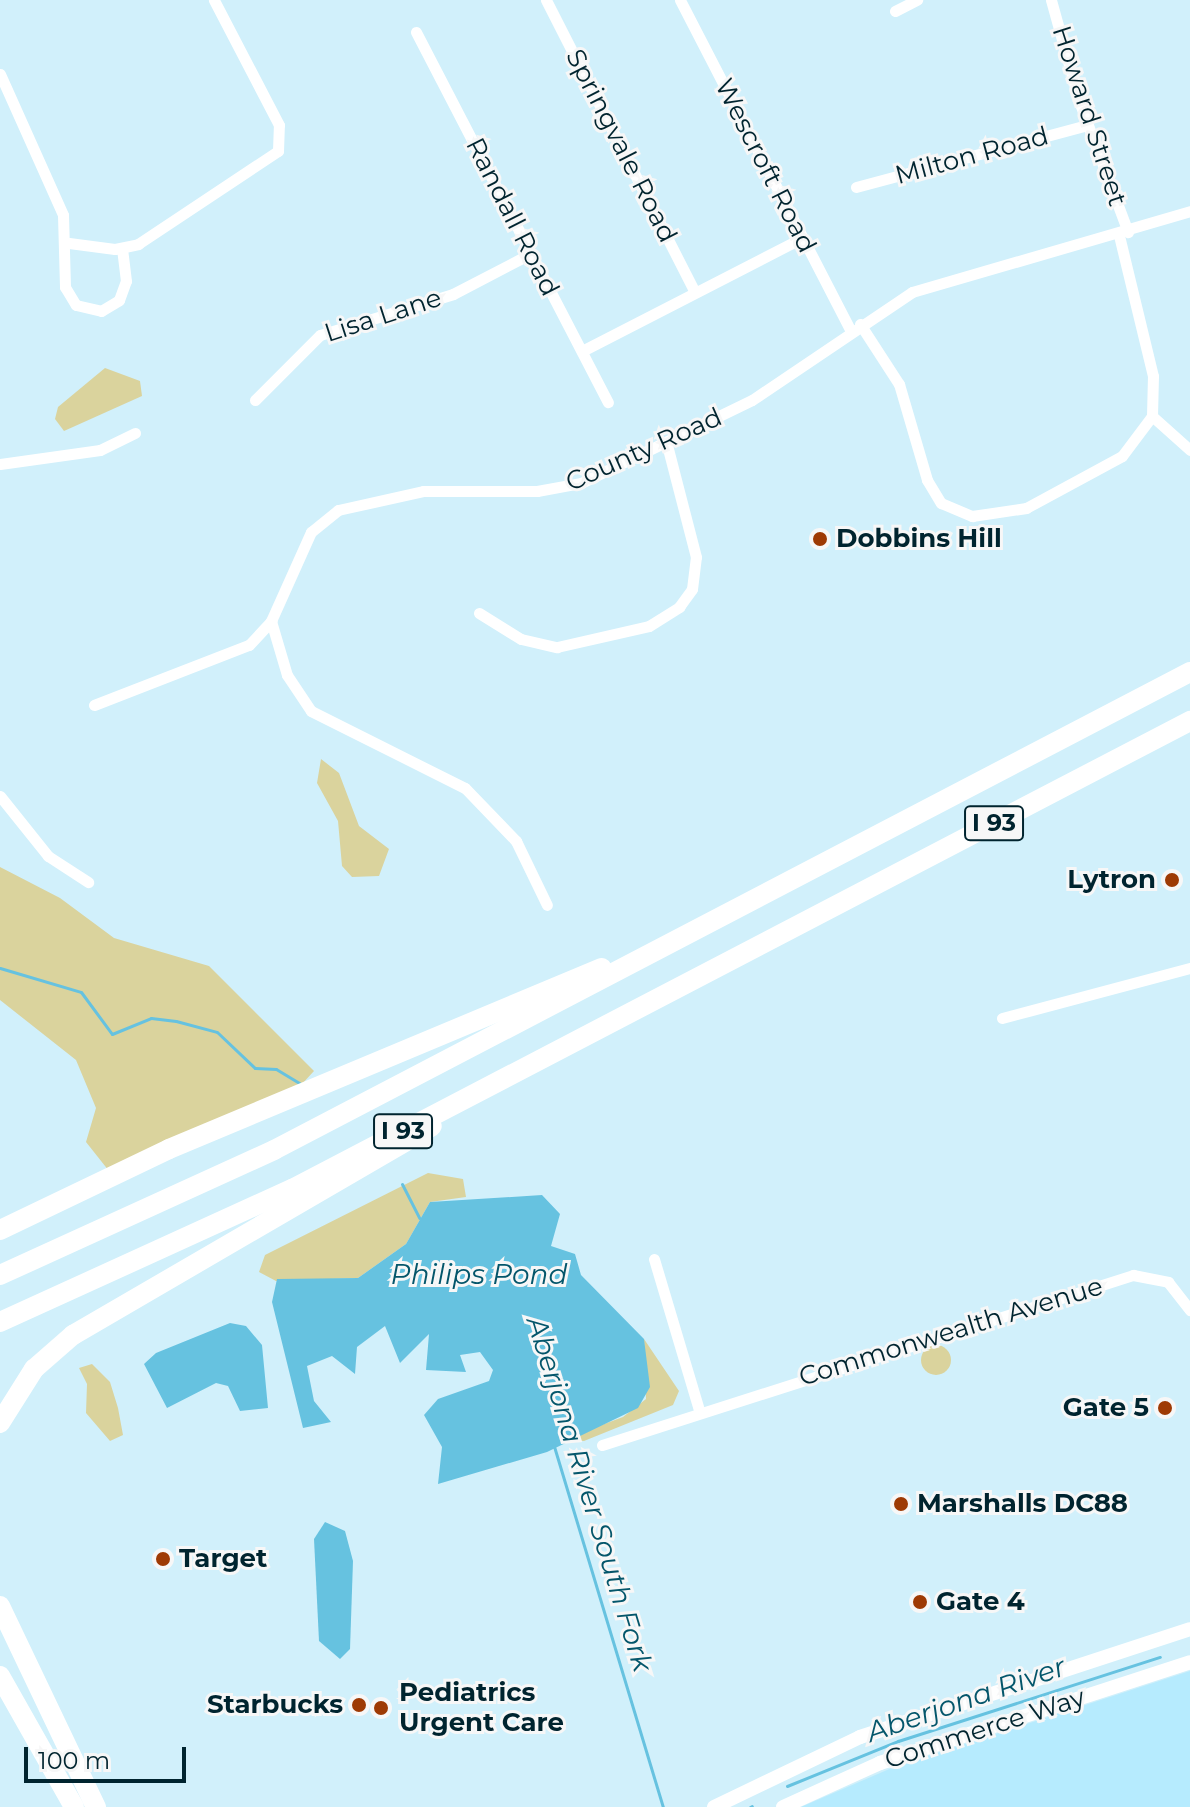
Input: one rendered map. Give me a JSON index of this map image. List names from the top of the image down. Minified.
{"streets":{"highway":["I 93"],"street":["Howard Street","Springvale Road","Milton Road","Wescroft Road","Randall Road","Lisa Lane","County Road","Commonwealth Avenue","Commerce Way"]},"crossings":[["Howard Street","Milton Road"],["Howard Street","Wescroft Road"],["Howard Street","County Road"],["Wescroft Road","County Road"],["Randall Road","Lisa Lane"]],"water":["Philips Pond","Aberjona River South Fork","Aberjona River"],"places":["Dobbins Hill","Lytron","Gate 5","Marshalls DC88","Target","Gate 4","Starbucks","Pediatrics Urgent Care"],"scale_bar":"100 m"}
